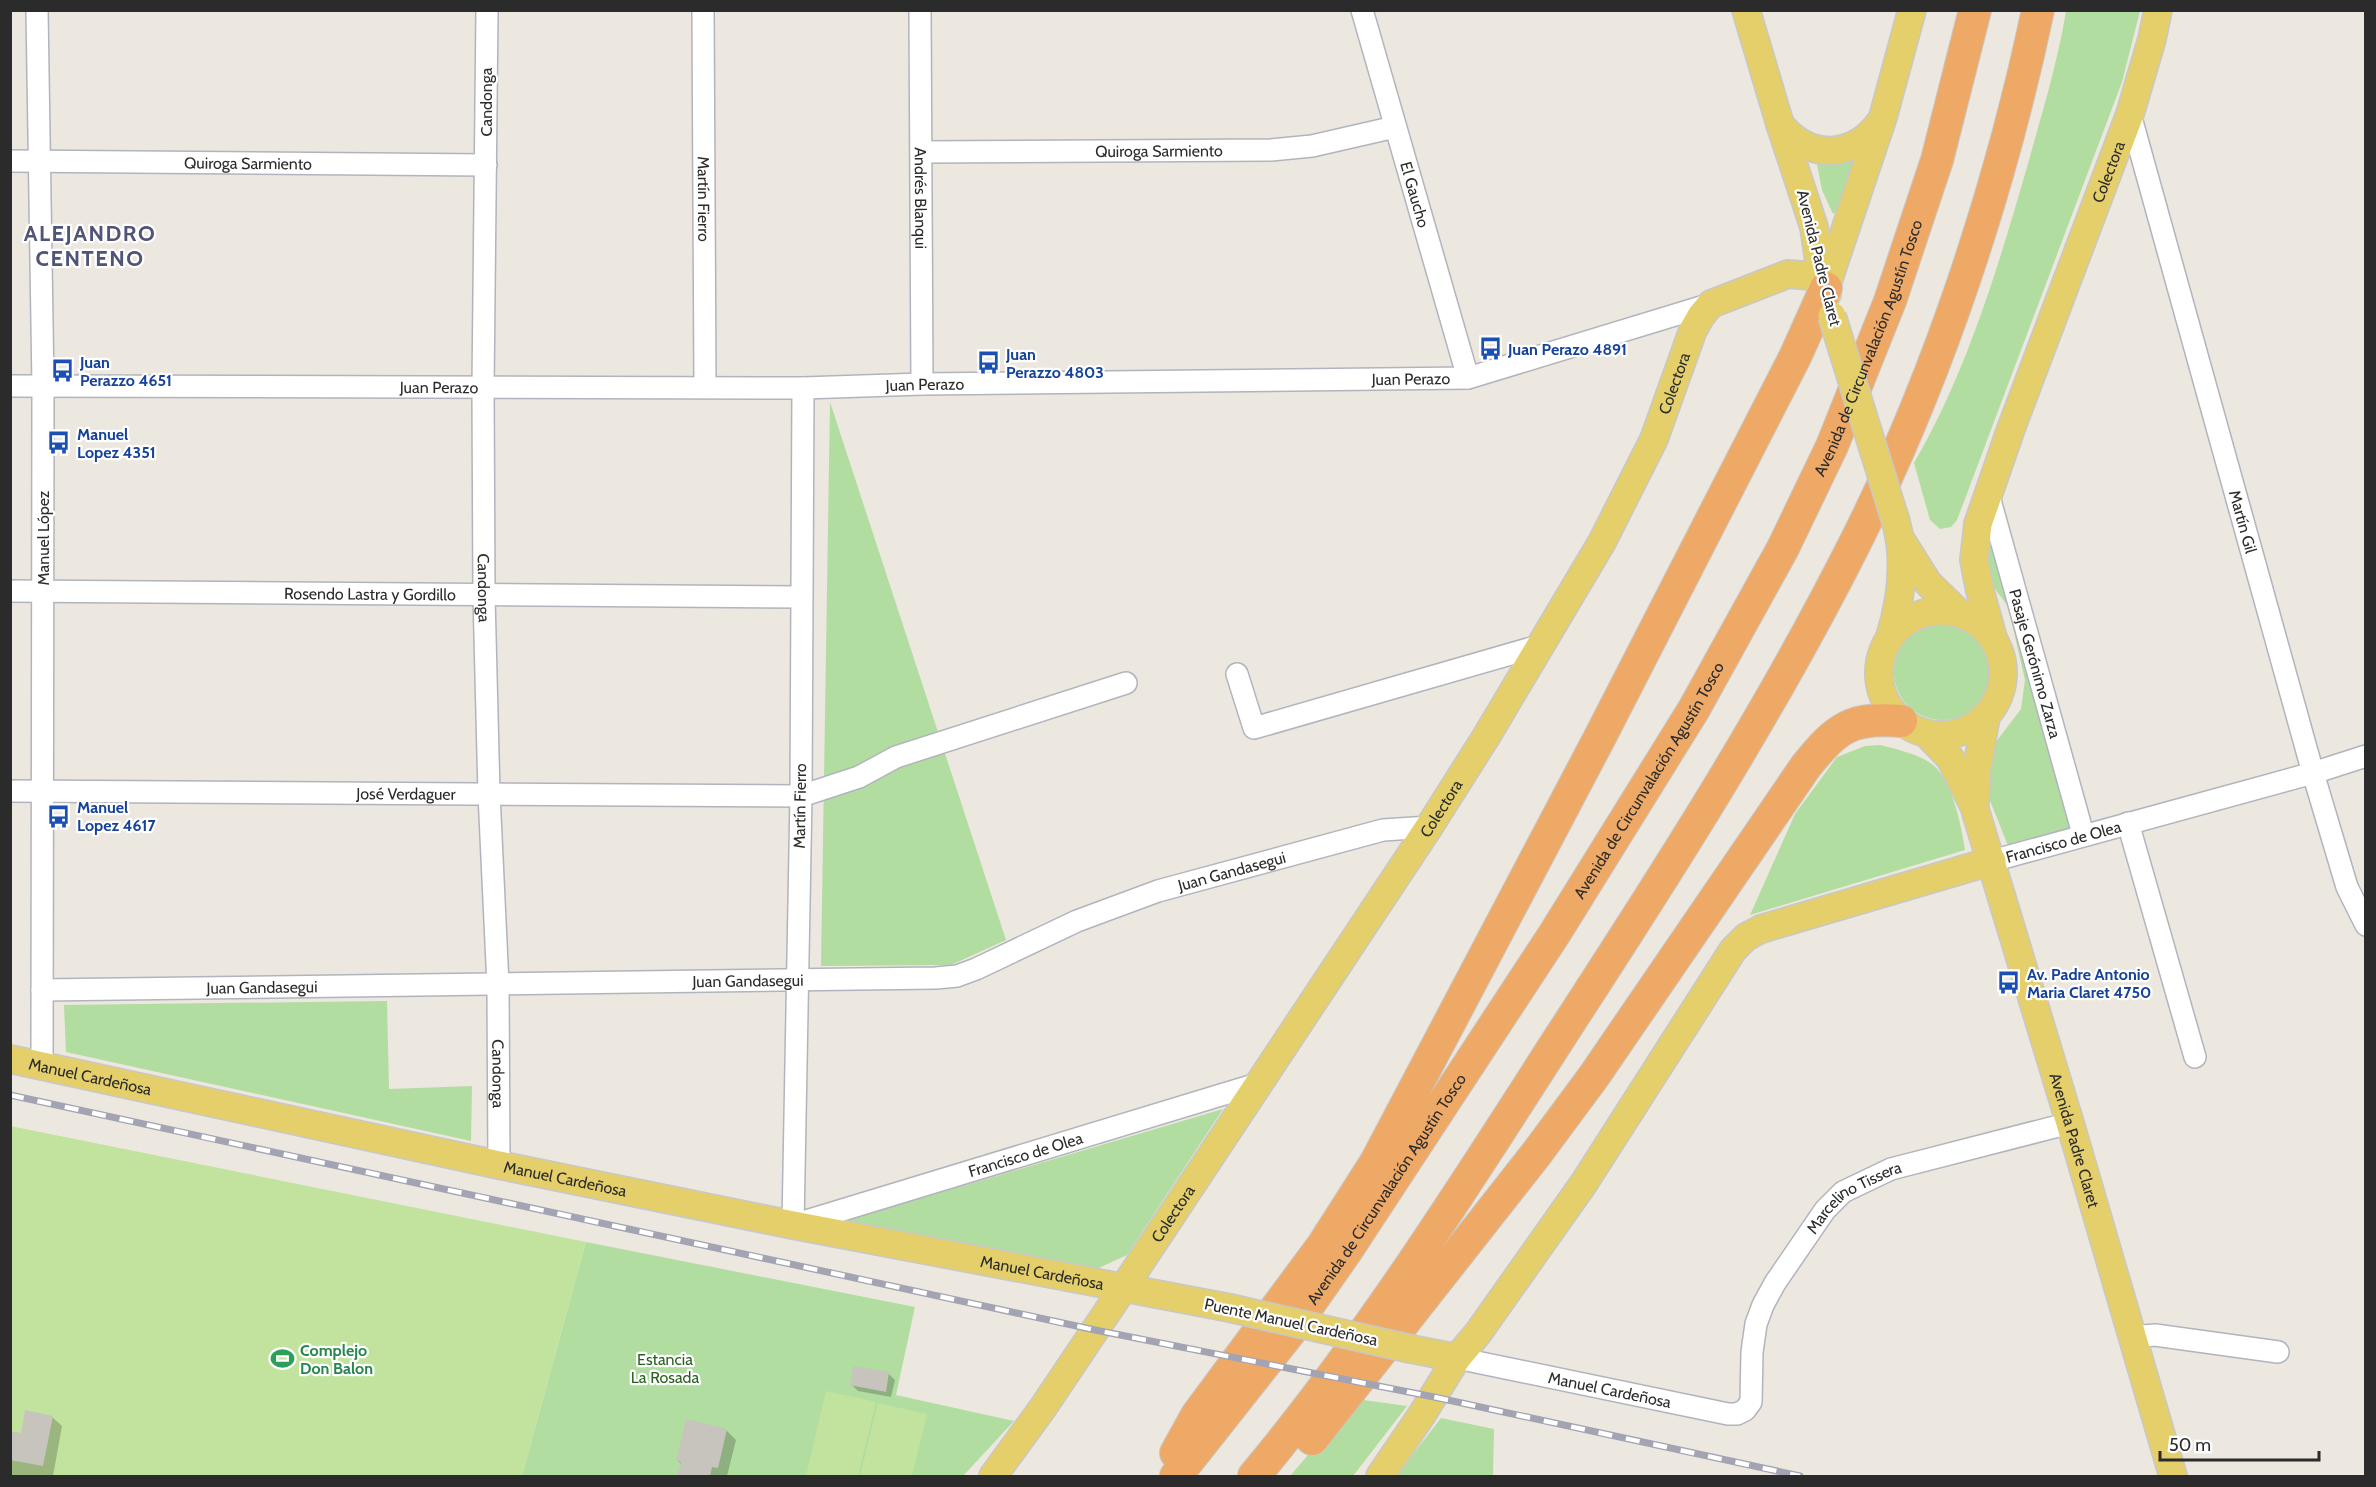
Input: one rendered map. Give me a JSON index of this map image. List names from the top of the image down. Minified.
{"streets":{"highway":["Avenida de Circunvalación Agustín Tosco"],"main road":["Colectora","Avenida Padre Claret","Juan Perazo","Francisco de Olea","Manuel Cardeñosa","Puente Manuel Cardeñosa"],"street":["Candonga","Quiroga Sarmiento","El Gaucho","Andrés Blanqui","Martín Fierro","Martín Gil","Manuel López","Rosendo Lastra y Gordillo","Pasaje Gerónimo Zarza","José Verdaguer","Juan Gandasegui","Marcelino Tissera"]},"crossings":[["Candonga","Quiroga Sarmiento"],["Candonga","Juan Perazo"],["Candonga","Rosendo Lastra y Gordillo"],["Candonga","José Verdaguer"],["Candonga","Juan Gandasegui"],["Candonga","Manuel Cardeñosa"],["Quiroga Sarmiento","El Gaucho"],["Quiroga Sarmiento","Andrés Blanqui"],["Quiroga Sarmiento","Manuel López"],["Colectora","Avenida Padre Claret"],["Colectora","Juan Perazo"],["Colectora","Martín Gil"],["Colectora","Pasaje Gerónimo Zarza"],["Colectora","Francisco de Olea"],["Colectora","Juan Gandasegui"],["Colectora","Manuel Cardeñosa"],["Colectora","Puente Manuel Cardeñosa"],["El Gaucho","Juan Perazo"],["Andrés Blanqui","Juan Perazo"],["Martín Fierro","Juan Perazo"],["Martín Fierro","Rosendo Lastra y Gordillo"],["Martín Fierro","José Verdaguer"],["Martín Fierro","Francisco de Olea"],["Martín Fierro","Juan Gandasegui"],["Martín Fierro","Manuel Cardeñosa"],["Avenida Padre Claret","Juan Perazo"],["Avenida Padre Claret","Francisco de Olea"],["Avenida Padre Claret","Marcelino Tissera"],["Juan Perazo","Manuel López"],["Martín Gil","Francisco de Olea"],["Manuel López","Rosendo Lastra y Gordillo"],["Manuel López","José Verdaguer"],["Manuel López","Juan Gandasegui"],["Manuel López","Manuel Cardeñosa"],["Pasaje Gerónimo Zarza","Francisco de Olea"],["Francisco de Olea","Manuel Cardeñosa"],["Francisco de Olea","Puente Manuel Cardeñosa"],["Manuel Cardeñosa","Marcelino Tissera"],["Manuel Cardeñosa","Puente Manuel Cardeñosa"]],"districts":["ALEJANDRO CENTENO"],"parks":["Estancia La Rosada"],"places":{"bus stop":["Juan Perazo 4891","Juan Perazzo 4803","Juan Perazzo 4651","Manuel Lopez 4351","Manuel Lopez 4617","Av. Padre Antonio Maria Claret 4750"],"sports":["Complejo Don Balon"]},"scale_bar":"50 m"}
